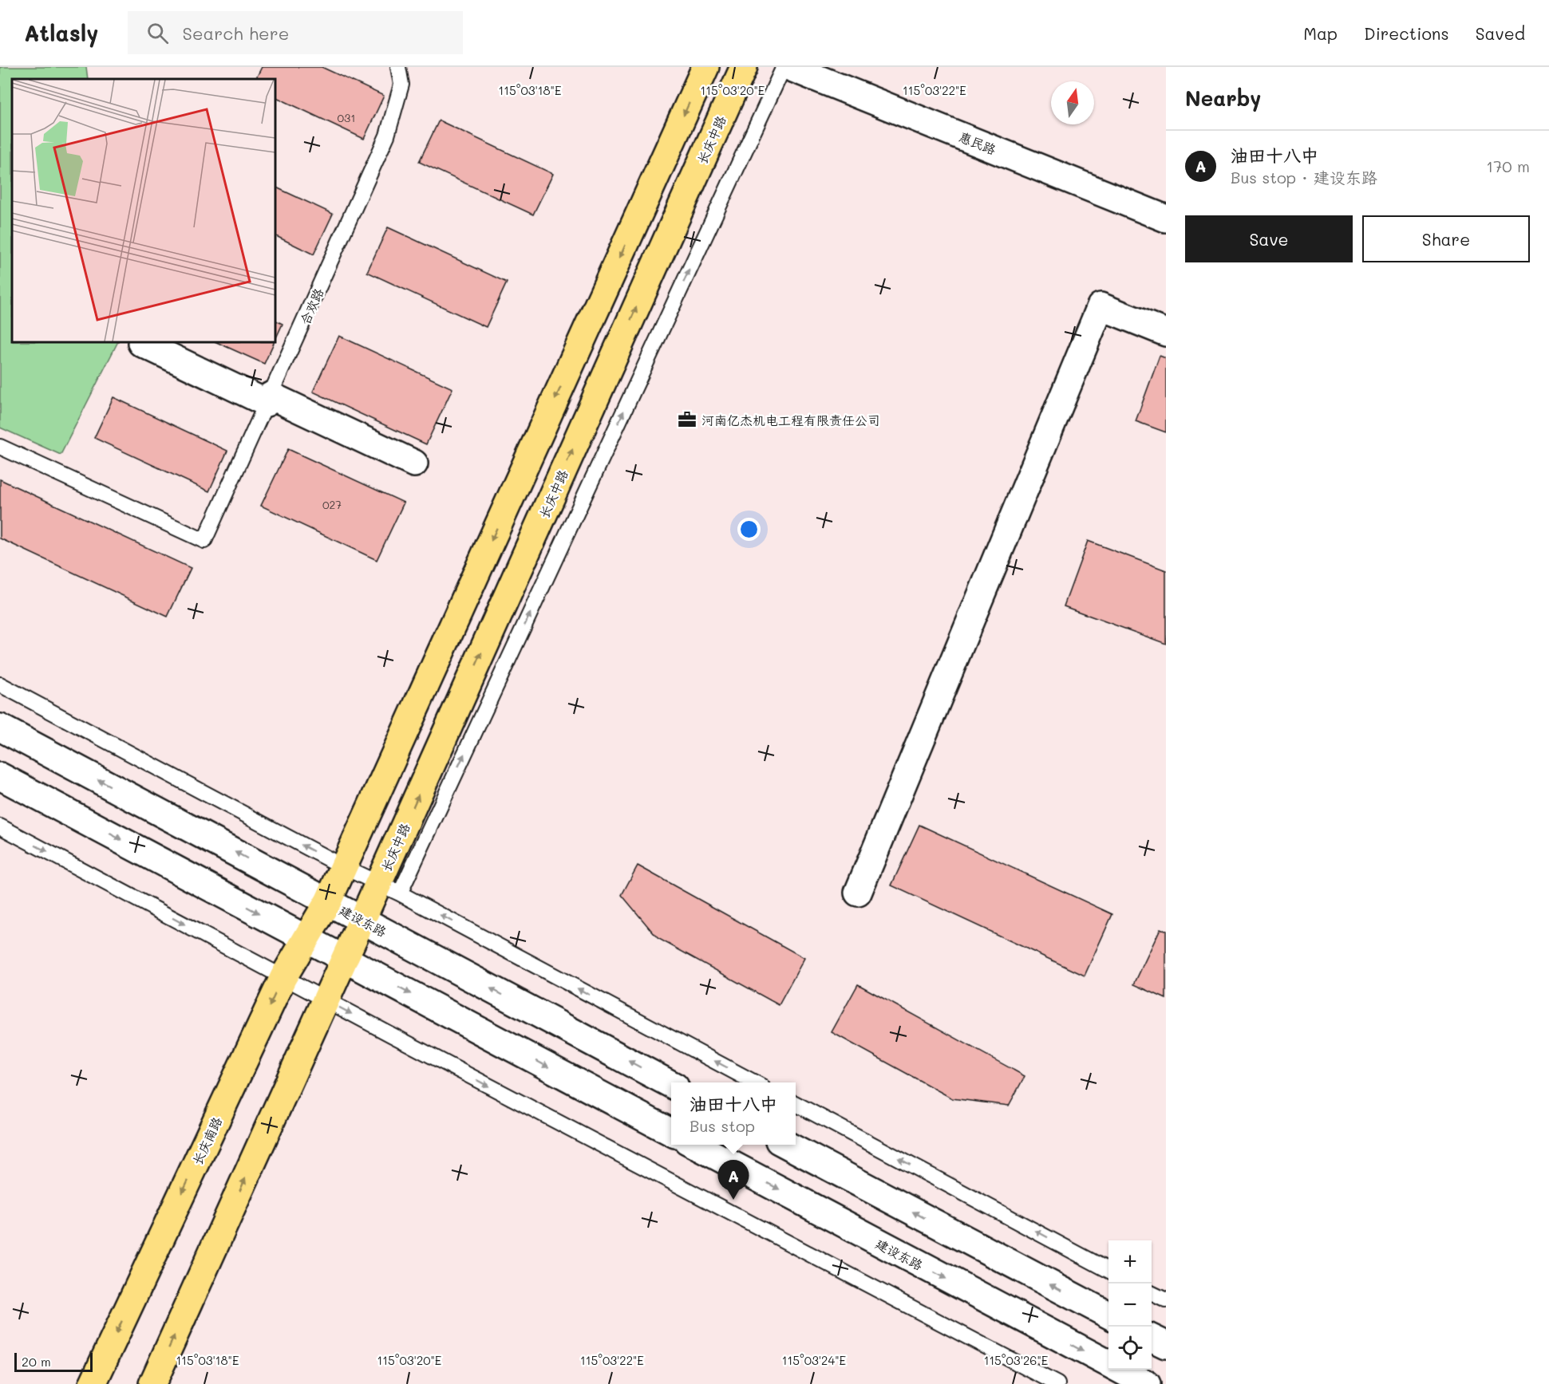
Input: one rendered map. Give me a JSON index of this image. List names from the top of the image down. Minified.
{"streets":{"main road":["长庆中路","惠民路","建设东路","长庆南路"],"lane":["合欢路"]},"crossings":[["长庆中路","建设东路"],["建设东路","长庆南路"]],"places":{"office":["河南亿杰机电工程有限责任公司"]},"house_numbers":["031","027"],"scale_bar":"20 m","north":"top","page":{"header":"Atlasly","search":"Search here","nav":["Map","Directions","Saved"],"heading":"Nearby","list":[{"mark":"A","name":"油田十八中","note":"Bus stop · 建设东路","value":"170 m"}],"buttons":["Save","Share"],"popup":["油田十八中","Bus stop"],"pins":"A","map_buttons":["+","−"],"scale":"20 m"},"coordinates":["115°03'18\"E","115°03'20\"E","115°03'22\"E","115°03'24\"E","115°03'26\"E"]}
